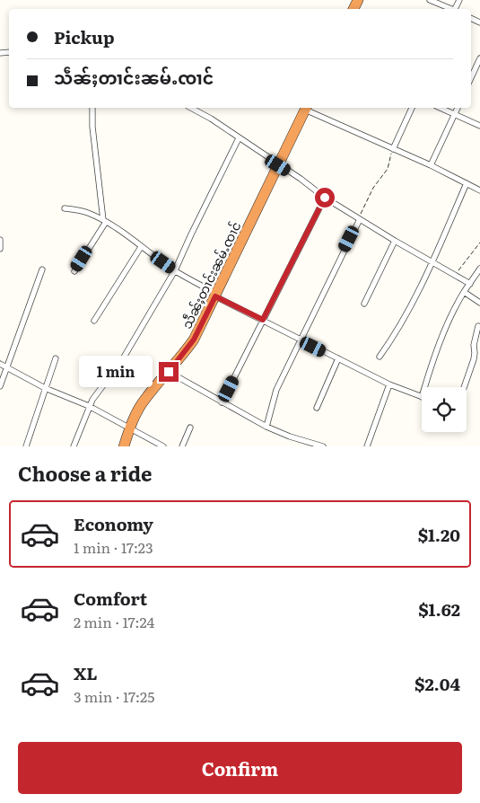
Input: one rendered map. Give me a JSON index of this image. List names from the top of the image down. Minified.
{"streets":{"highway":["သဵၼ်ႈတၢင်းၼမ်ႉၸၢင်"]},"page":{"banner":["Pickup","သဵၼ်ႈတၢင်းၼမ်ႉၸၢင်"],"bubble":"1 min","heading":"Choose a ride","list":[{"name":"Economy","note":"1 min · 17:23","value":"$1.20"},{"name":"Comfort","note":"2 min · 17:24","value":"$1.62"},{"name":"XL","note":"3 min · 17:25","value":"$2.04"}],"buttons":"Confirm"}}
